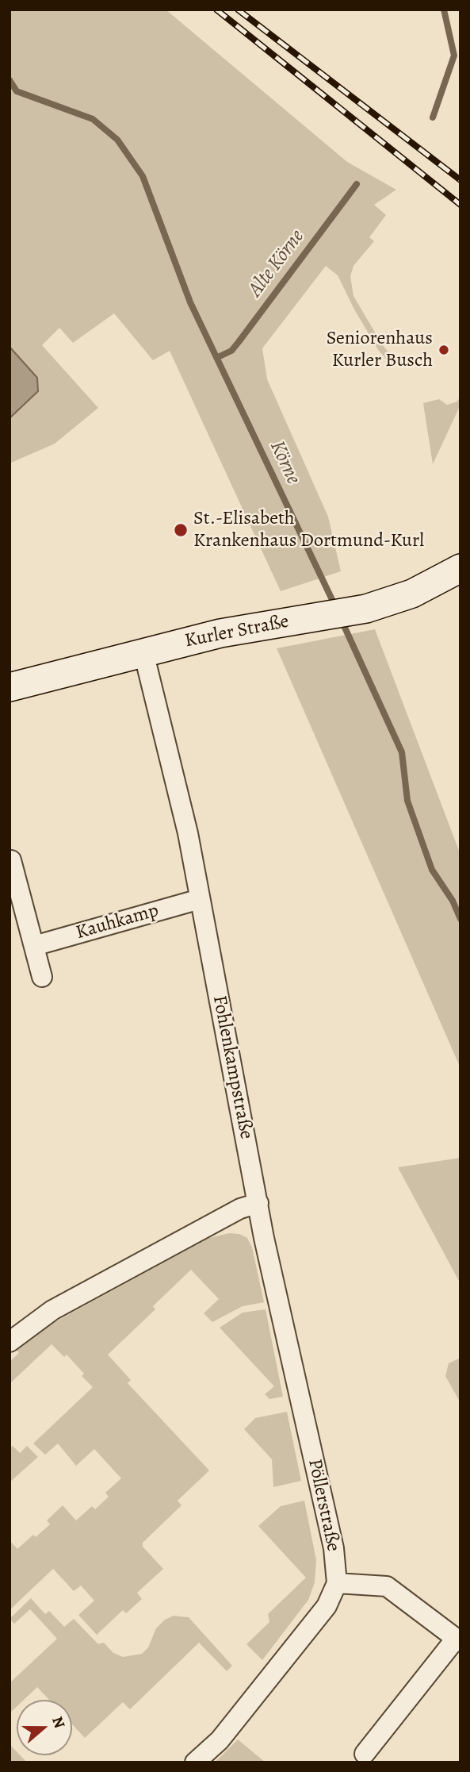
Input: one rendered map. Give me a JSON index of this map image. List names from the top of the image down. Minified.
{"streets":{"main road":["Kurler Straße"],"street":["Kauhkamp","Fohlenkampstraße","Pöllerstraße"]},"crossings":[["Kurler Straße","Fohlenkampstraße"],["Kauhkamp","Fohlenkampstraße"],["Fohlenkampstraße","Pöllerstraße"]],"water":["Alte Körne","Körne"],"places":["Seniorenhaus Kurler Busch","St.-Elisabeth Krankenhaus Dortmund-Kurl"],"north":"right"}
